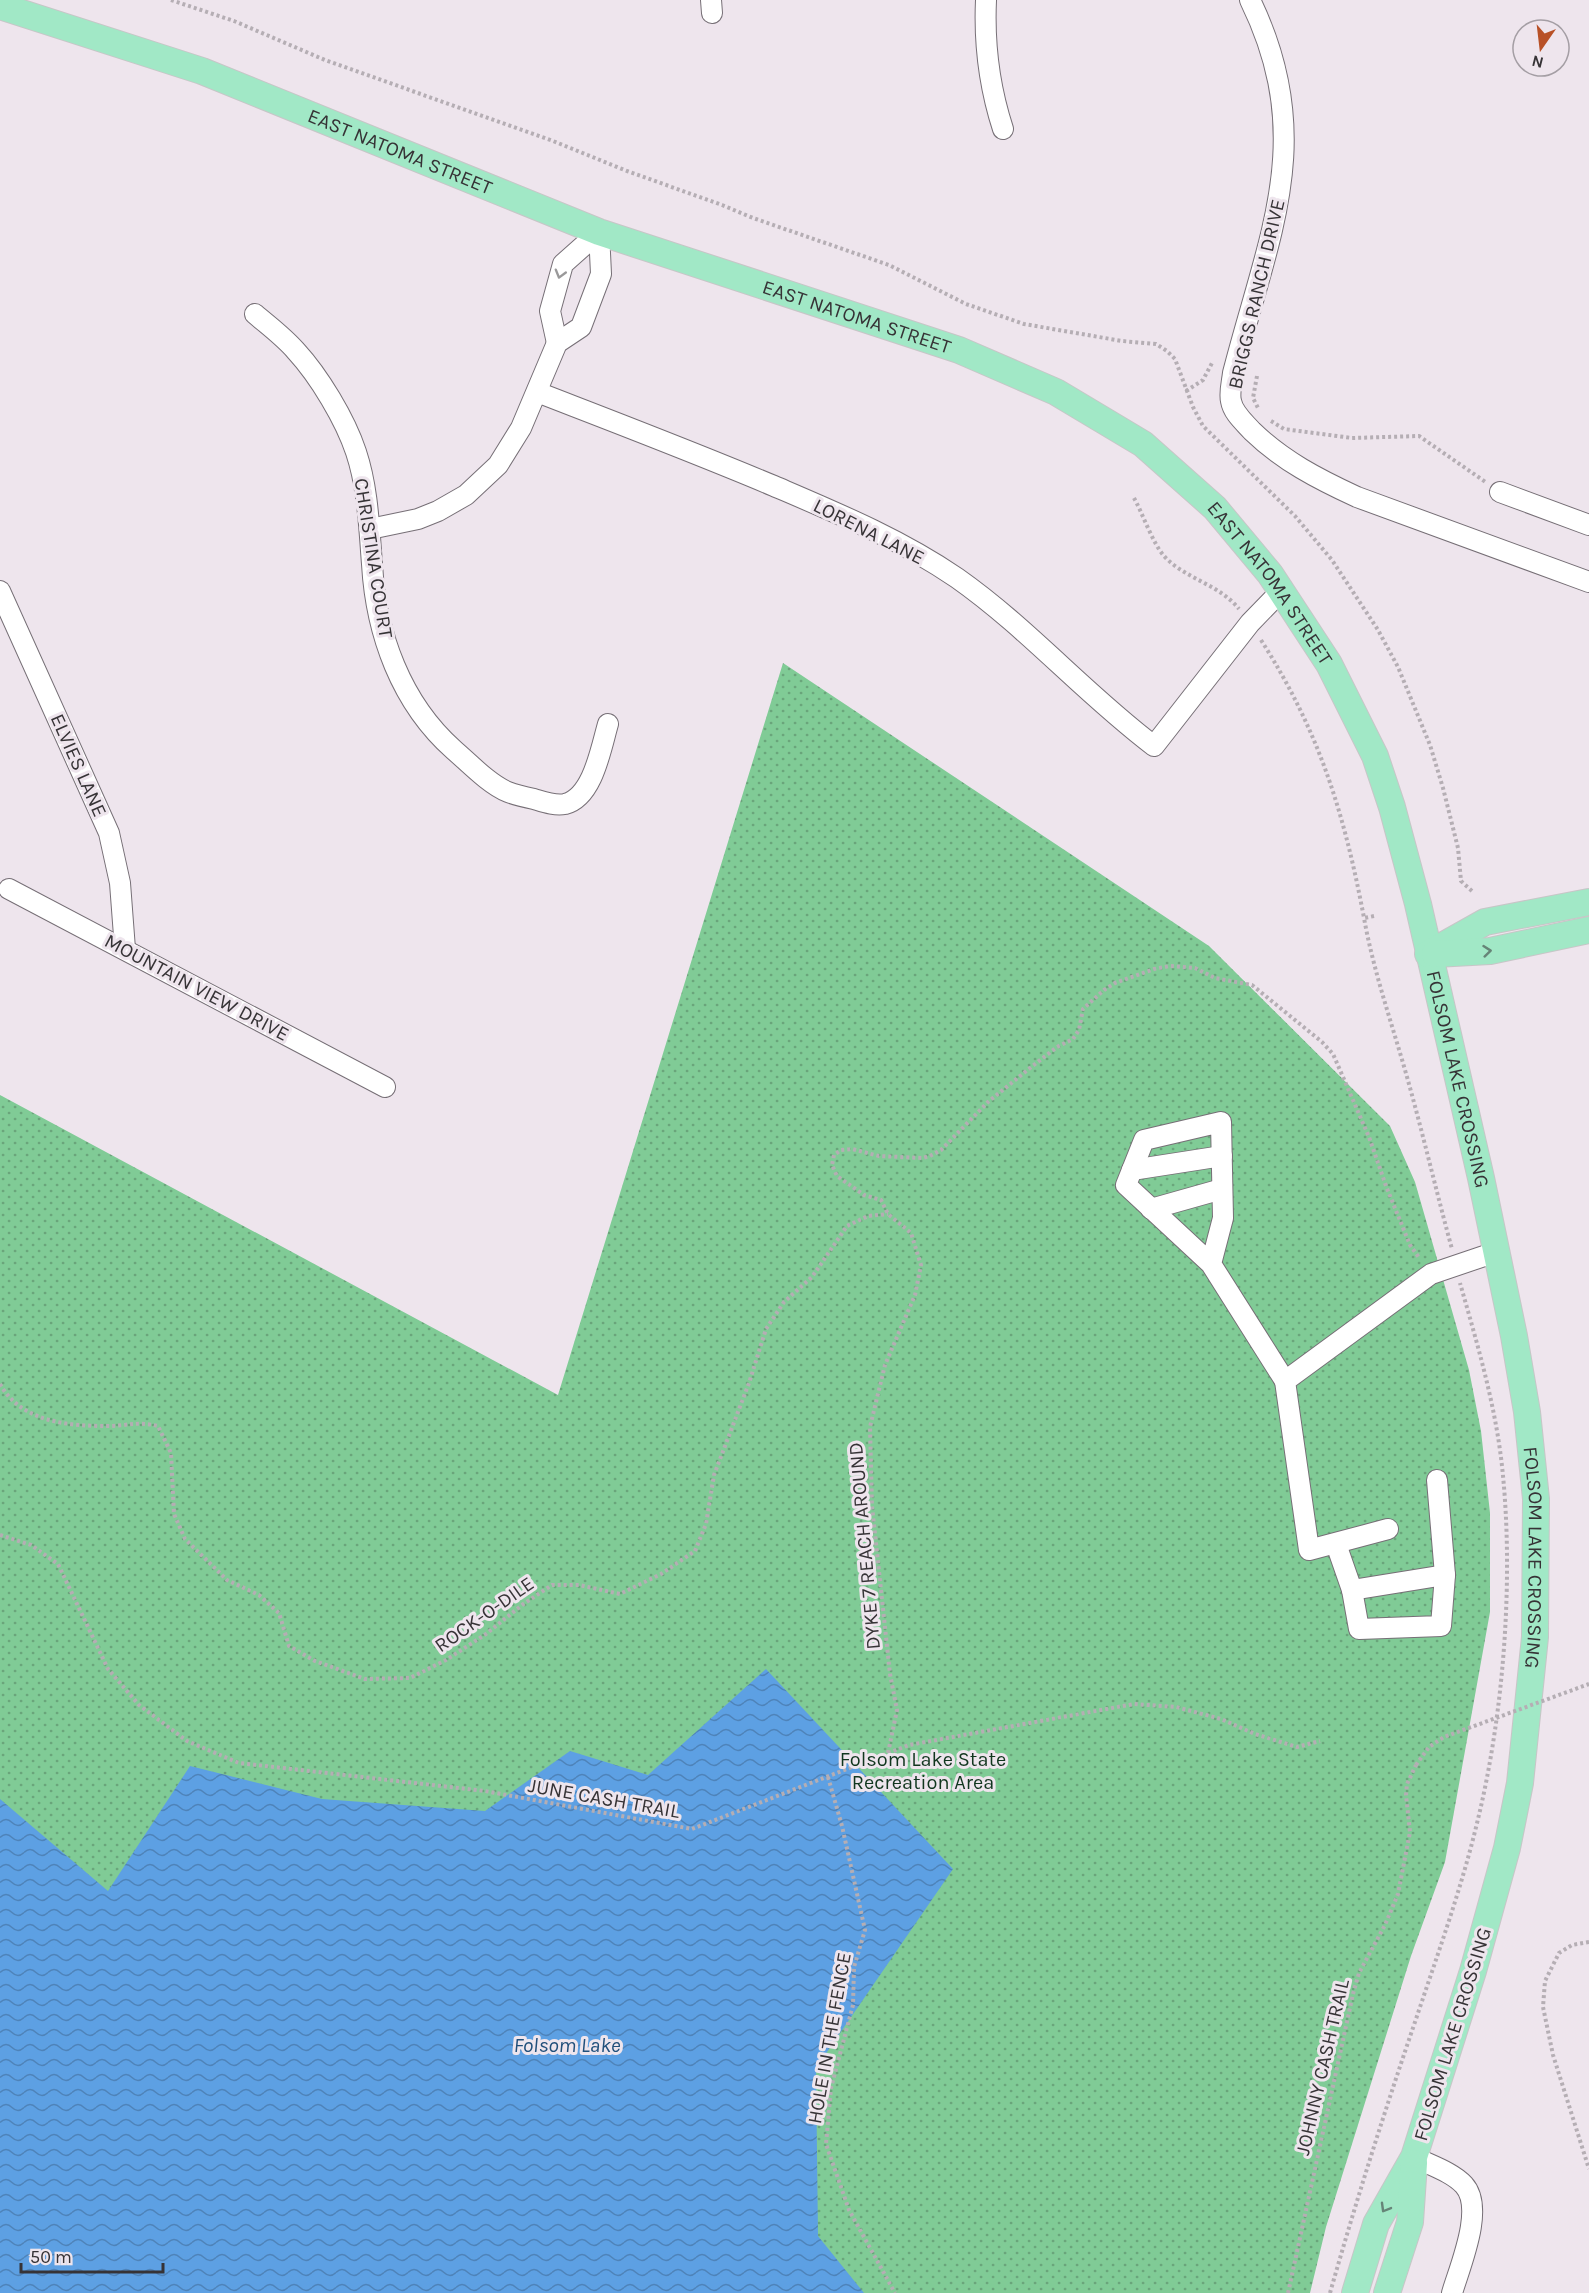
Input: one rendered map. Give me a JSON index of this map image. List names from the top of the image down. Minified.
{"streets":{"main road":["EAST NATOMA STREET","FOLSOM LAKE CROSSING"],"street":["BRIGGS RANCH DRIVE","LORENA LANE","CHRISTINA COURT","ELVIES LANE","MOUNTAIN VIEW DRIVE"],"path":["DYKE 7 REACH AROUND","ROCK-O-DILE","JUNE CASH TRAIL","HOLE IN THE FENCE","JOHNNY CASH TRAIL"]},"crossings":[["EAST NATOMA STREET","FOLSOM LAKE CROSSING"],["ELVIES LANE","MOUNTAIN VIEW DRIVE"],["DYKE 7 REACH AROUND","ROCK-O-DILE"],["DYKE 7 REACH AROUND","JUNE CASH TRAIL"],["JUNE CASH TRAIL","HOLE IN THE FENCE"]],"water":["Folsom Lake"],"parks":["Folsom Lake State Recreation Area"],"scale_bar":"50 m","north":"bottom"}
